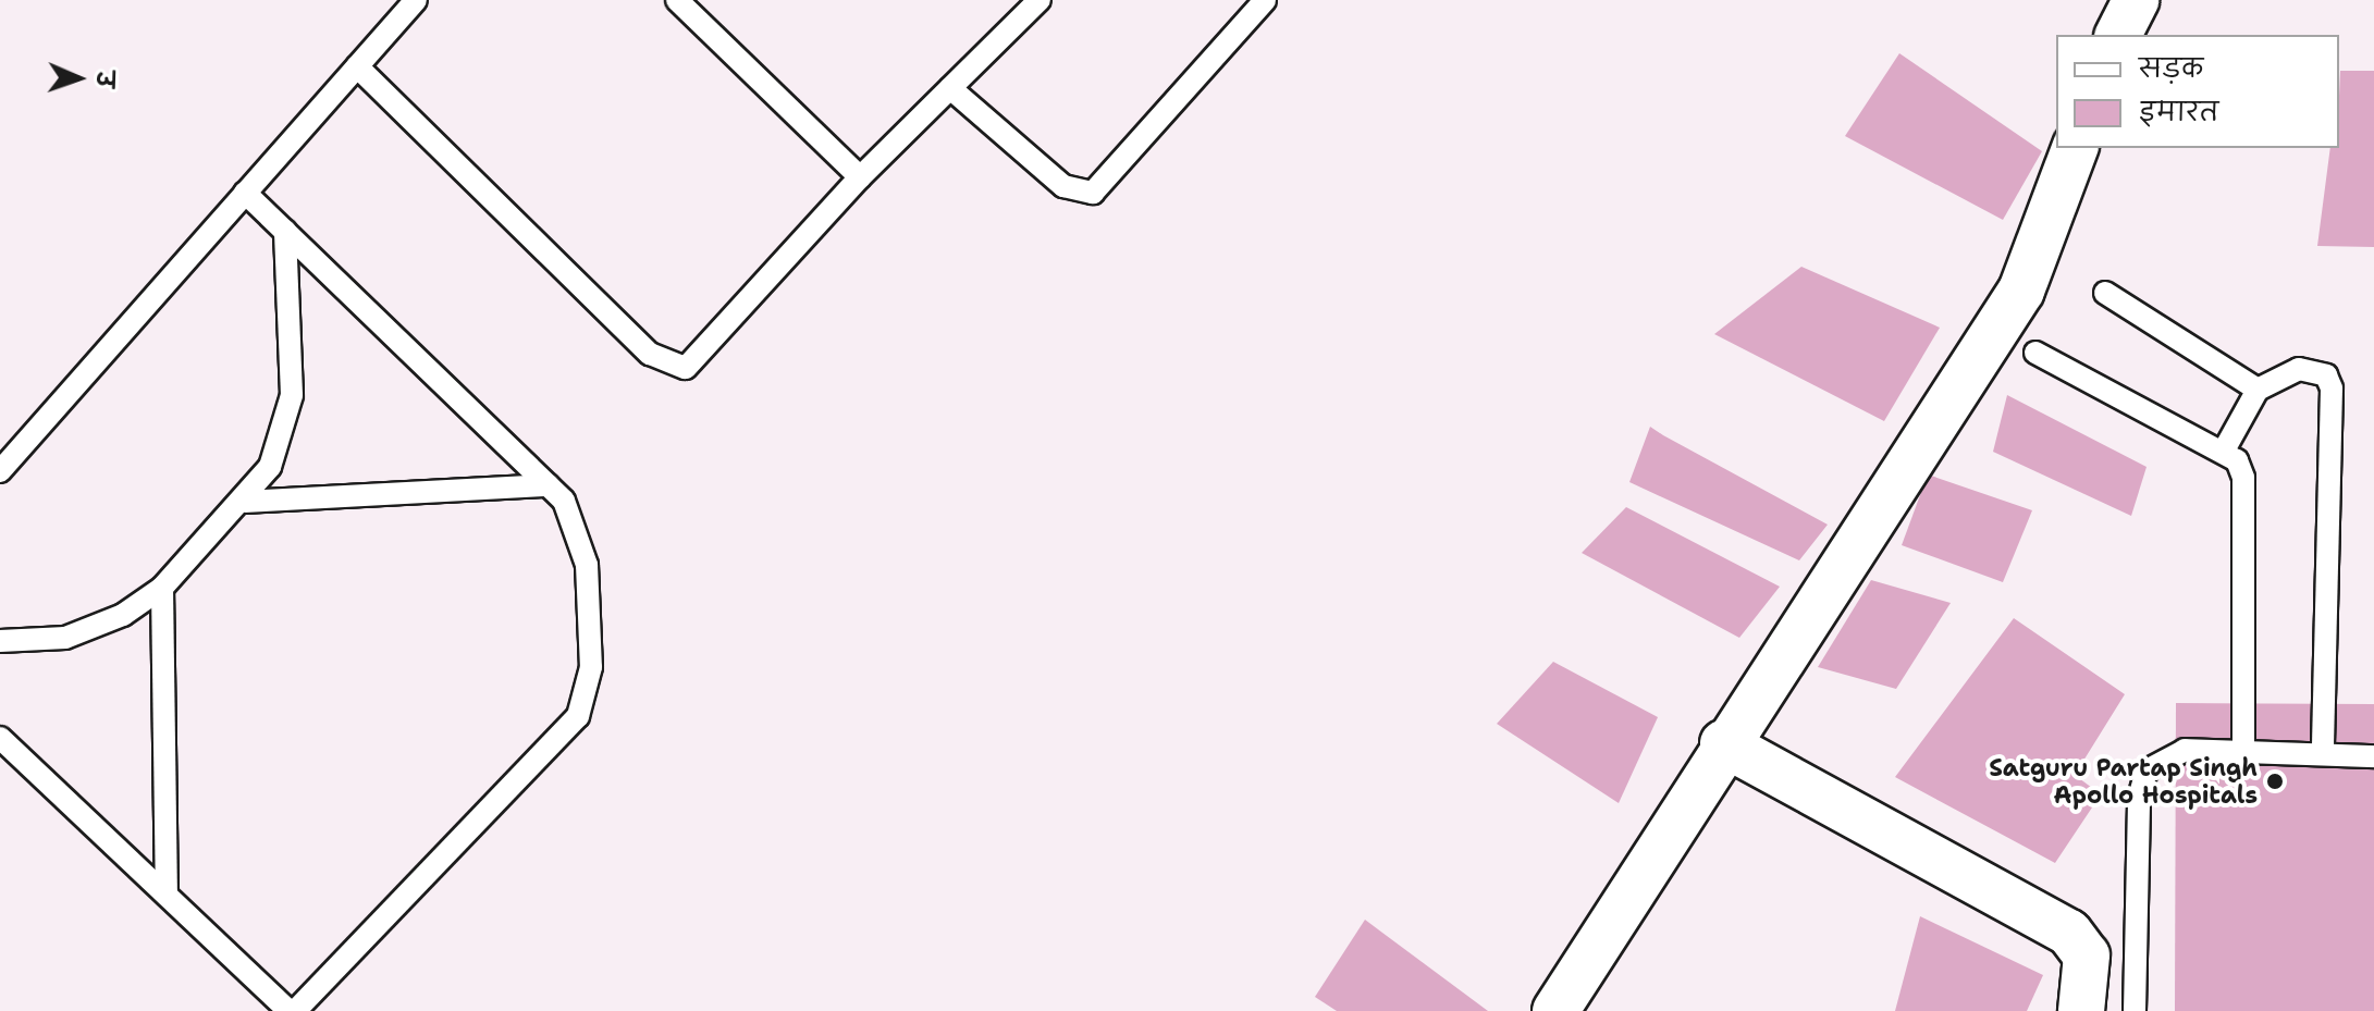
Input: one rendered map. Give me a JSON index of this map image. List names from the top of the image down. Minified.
{"places":["Satguru Partap Singh Apollo Hospitals"],"legend":["सड़क","इमारत"],"north":"right"}
